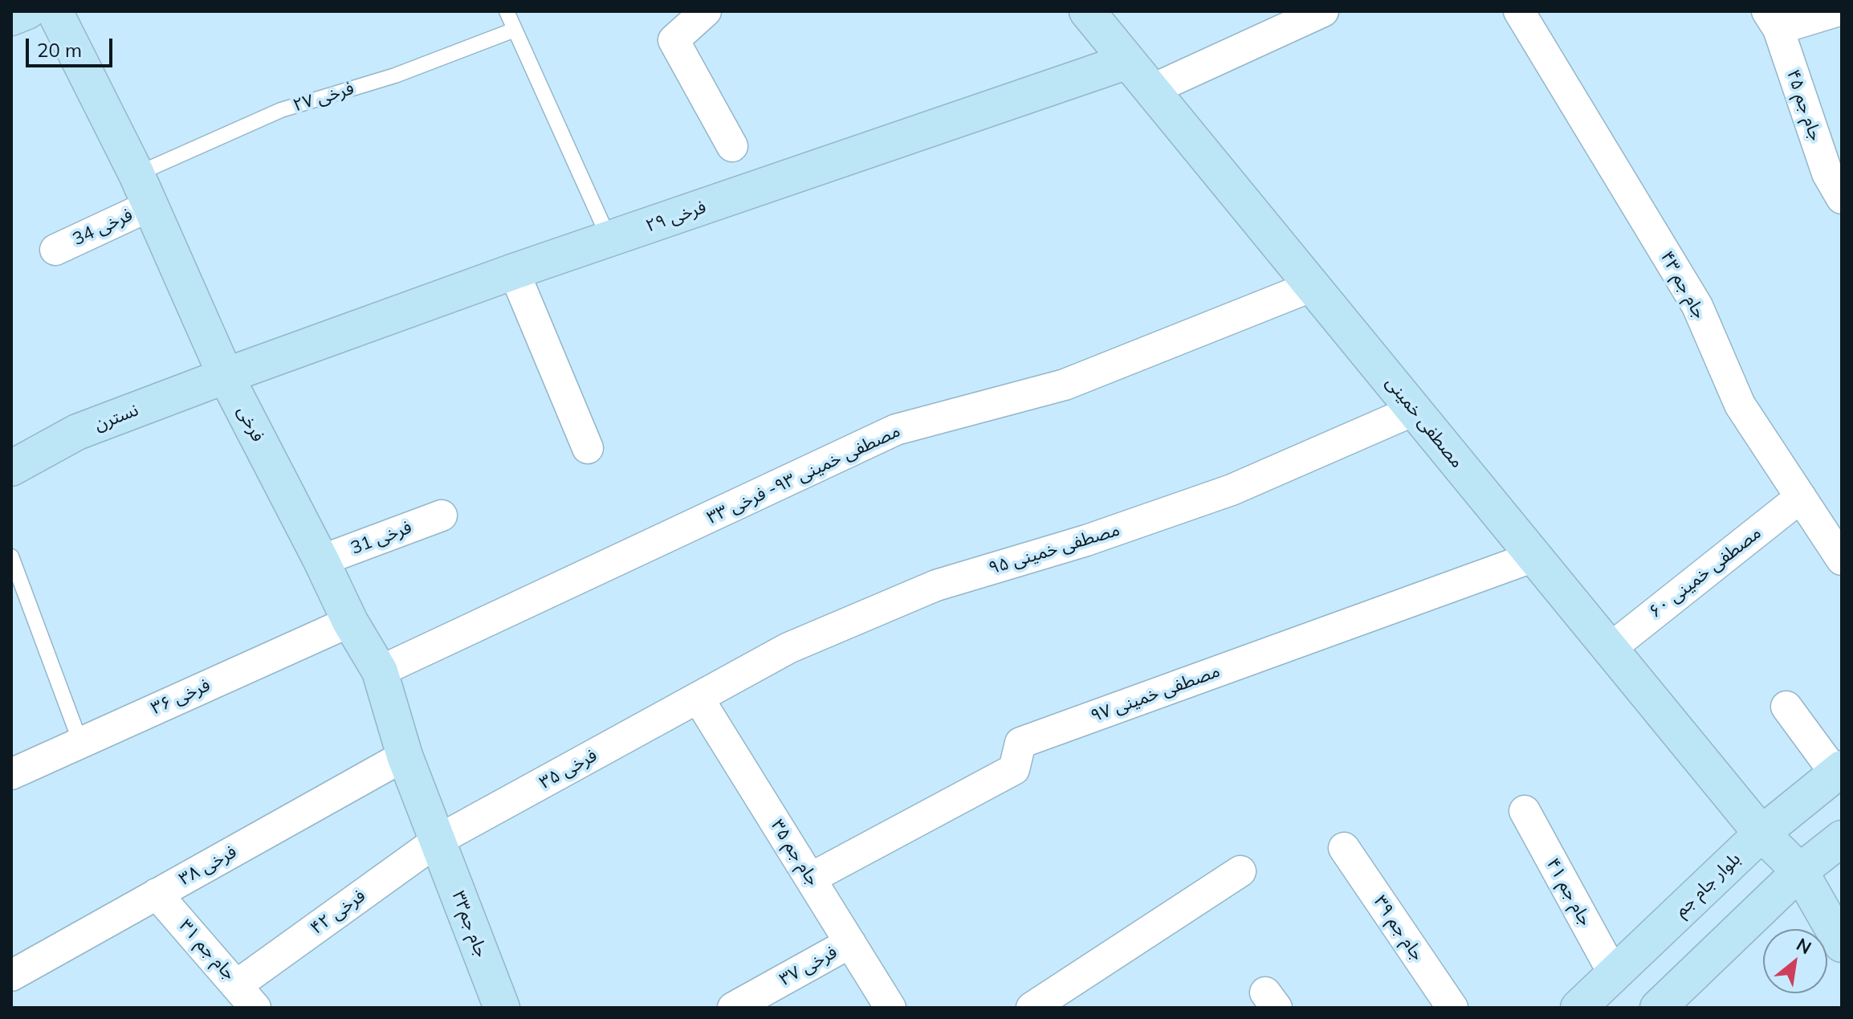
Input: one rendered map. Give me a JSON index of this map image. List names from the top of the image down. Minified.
{"streets":{"street":["جام جم ۴۵","فرخی ۲۹","فرخی 34","جام جم ۴۳","نسترن","مصطفی خمینی","فرخی","مصطفی خمینی ۹۳- فرخی ۳۳","فرخی 31","مصطفی خمینی ۹۵","مصطفی خمینی ۶۰","مصطفی خمینی ۹۷","فرخی ۳۶","فرخی ۳۵","جام جم ۳۵","فرخی ۳۸","بلوار جام جم","جام جم ۴۱","فرخی ۴۲","جام جم۳۳","جام جم ۳۹","جام جم ۳۱","فرخی ۳۷"],"lane":["فرخی ۲۷"]},"crossings":[["فرخی ۲۷","فرخی 34"],["فرخی ۲۷","فرخی"],["فرخی ۲۹","نسترن"],["فرخی ۲۹","مصطفی خمینی"],["فرخی ۲۹","فرخی"],["فرخی 34","فرخی"],["جام جم ۴۳","مصطفی خمینی ۶۰"],["نسترن","فرخی"],["مصطفی خمینی","مصطفی خمینی ۹۳- فرخی ۳۳"],["مصطفی خمینی","مصطفی خمینی ۹۵"],["مصطفی خمینی","مصطفی خمینی ۶۰"],["مصطفی خمینی","مصطفی خمینی ۹۷"],["مصطفی خمینی","بلوار جام جم"],["فرخی","مصطفی خمینی ۹۳- فرخی ۳۳"],["فرخی","فرخی 31"],["فرخی","فرخی ۳۶"],["فرخی","فرخی ۳۵"],["فرخی","فرخی ۳۸"],["فرخی","فرخی ۴۲"],["فرخی","جام جم۳۳"],["مصطفی خمینی ۹۵","فرخی ۳۵"],["مصطفی خمینی ۹۵","جام جم ۳۵"],["مصطفی خمینی ۹۷","جام جم ۳۵"],["فرخی ۳۵","جام جم ۳۵"],["فرخی ۳۵","فرخی ۴۲"],["فرخی ۳۵","جام جم۳۳"],["جام جم ۳۵","فرخی ۳۷"],["فرخی ۳۸","جام جم ۳۱"],["بلوار جام جم","جام جم ۴۱"],["فرخی ۴۲","جام جم۳۳"],["فرخی ۴۲","جام جم ۳۱"]],"scale_bar":"20 m","north":"top right"}
